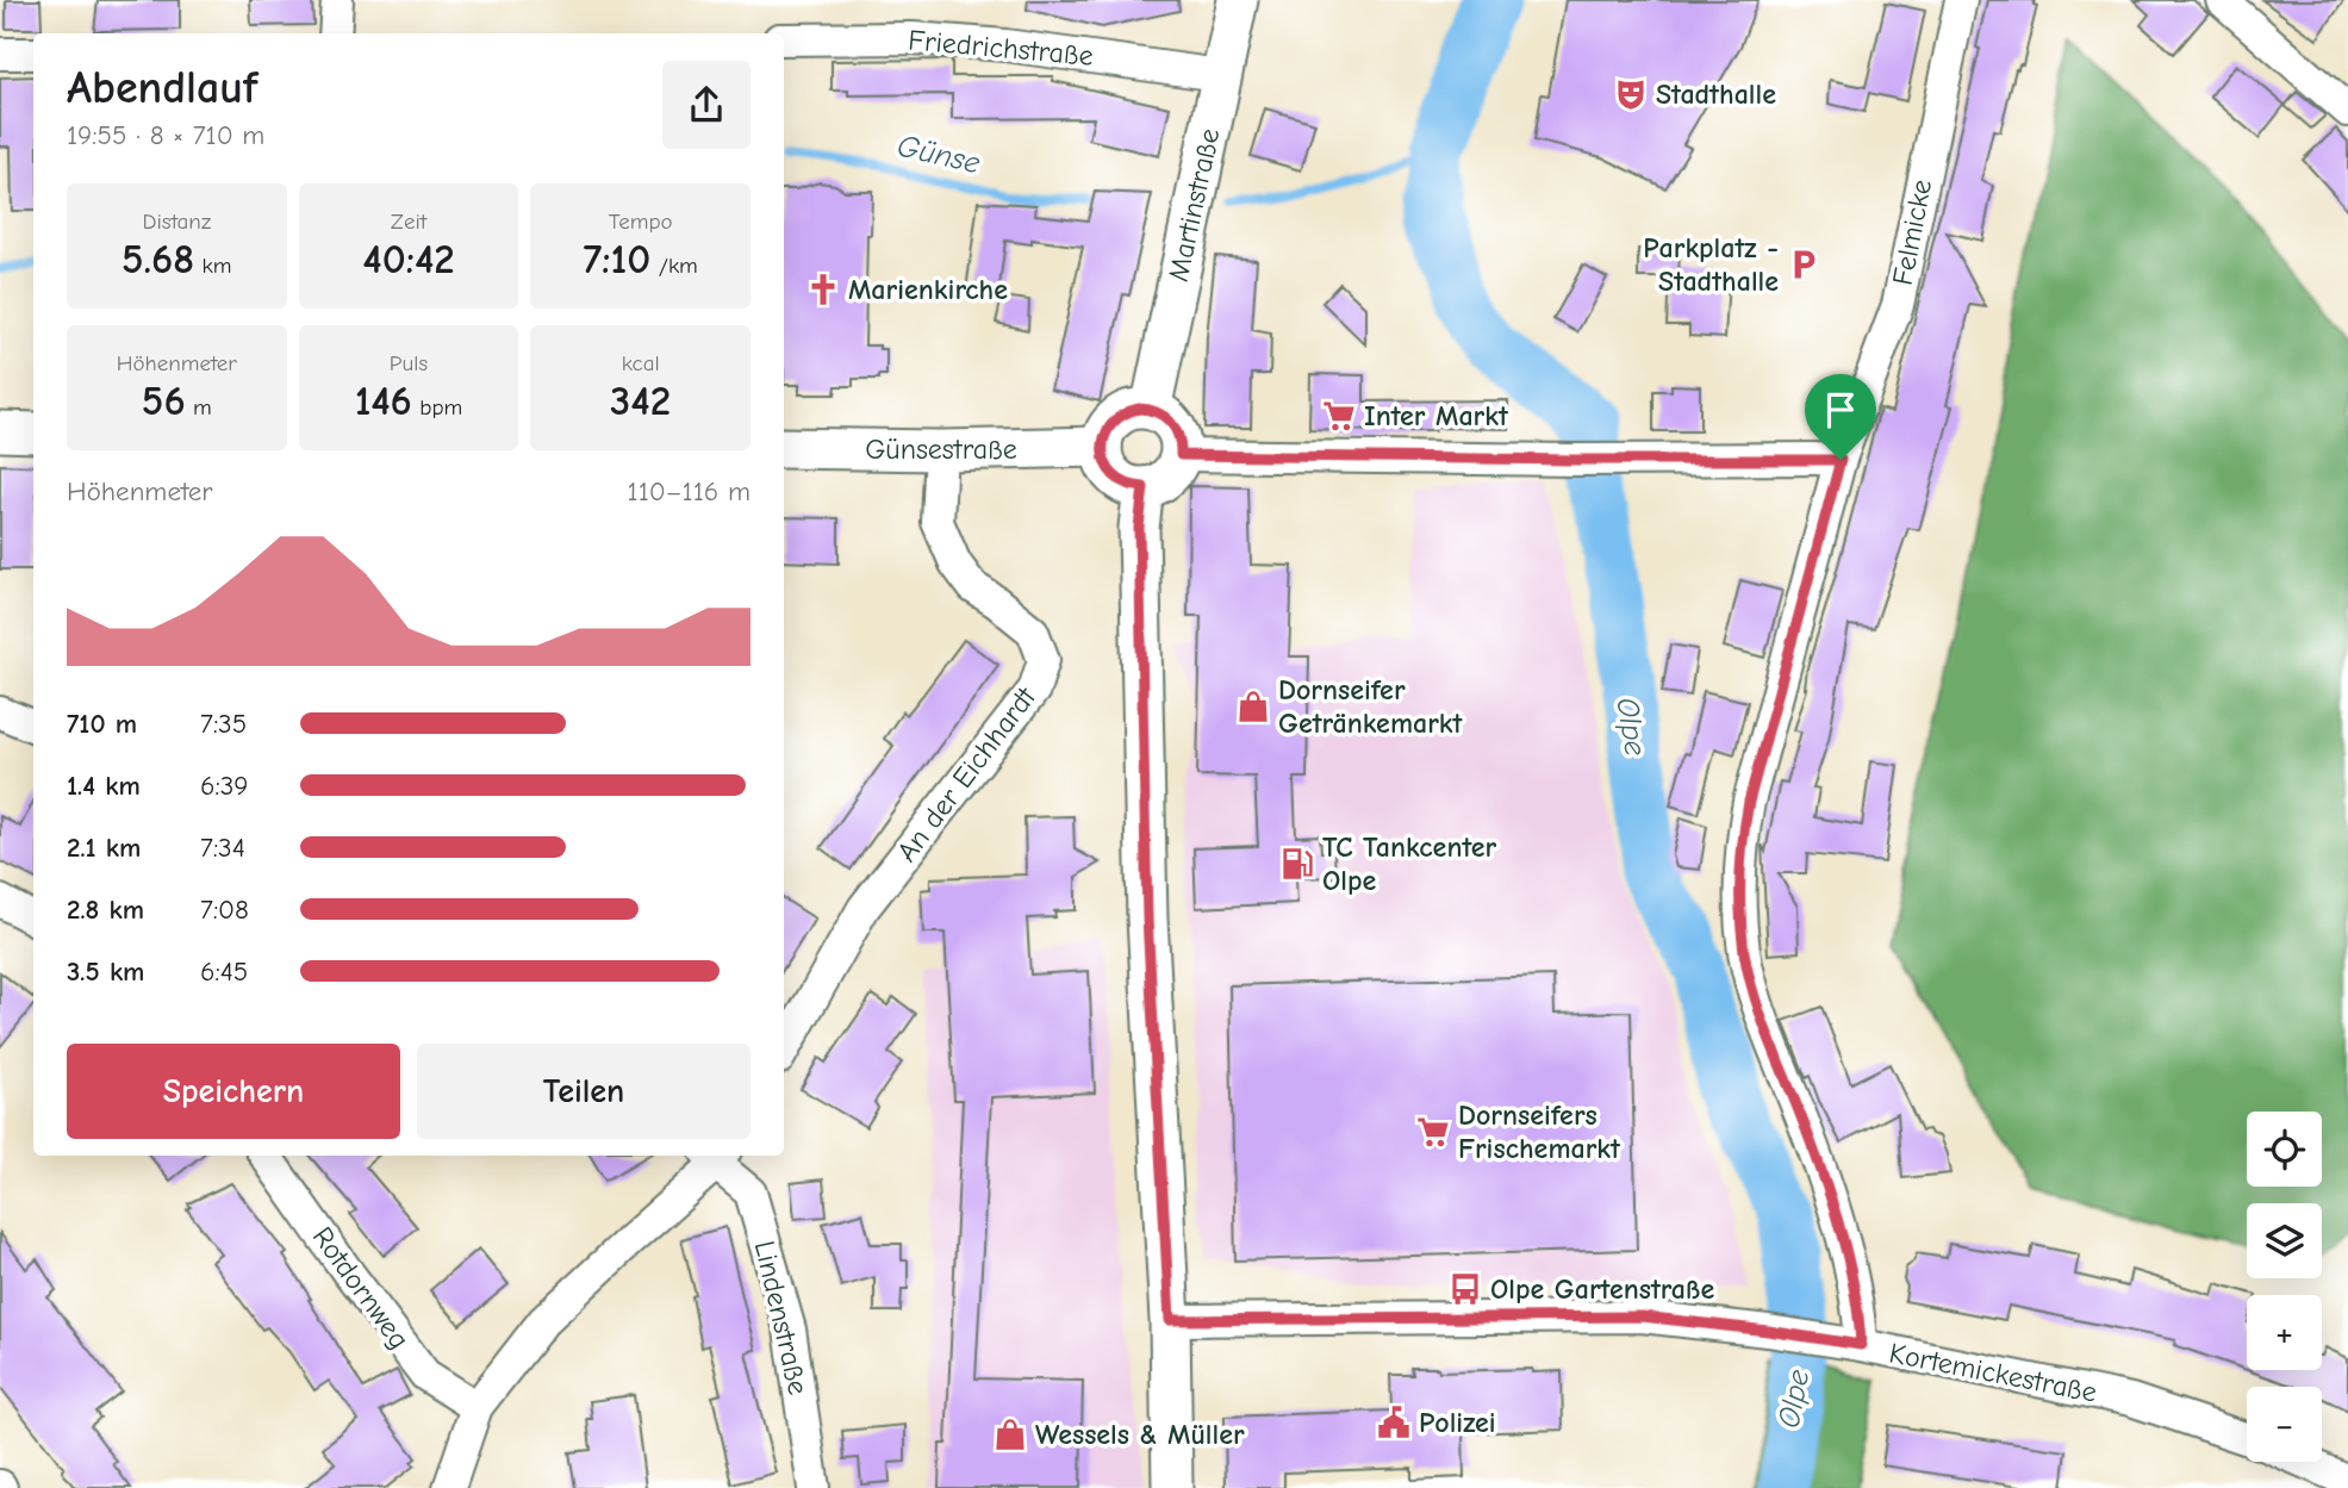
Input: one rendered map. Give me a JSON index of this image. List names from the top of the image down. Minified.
{"streets":{"street":["Friedrichstraße","Martinstraße","Felmicke","Günsestraße","An der Eichhardt","Rotdornweg","Lindenstraße","Kortemickestraße"]},"crossings":[["Friedrichstraße","Martinstraße"],["Martinstraße","Günsestraße"],["Felmicke","Kortemickestraße"],["Günsestraße","An der Eichhardt"]],"water":["Günse","Olpe"],"places":{"theatre":["Stadthalle"],"parking":["Parkplatz - Stadthalle"],"church":["Marienkirche"],"supermarket":["Inter Markt","Dornseifers Frischemarkt"],"shop":["Dornseifer Getränkemarkt","Wessels & Müller"],"fuel station":["TC Tankcenter Olpe"],"bus stop":["Olpe Gartenstraße"],"public building":["Polizei"]},"page":{"heading":["Abendlauf","19:55 · 8 × 710 m"],"stats":[["Distanz","5.68 km"],["Zeit","40:42"],["Tempo","7:10 /km"],["Höhenmeter","56 m"],["Puls","146 bpm"],["kcal","342"]],"chart":["Höhenmeter","110–116 m"],"list":[{"name":"710 m","note":"7:35"},{"name":"1.4 km","note":"6:39"},{"name":"2.1 km","note":"7:34"},{"name":"2.8 km","note":"7:08"},{"name":"3.5 km","note":"6:45"}],"buttons":["Speichern","Teilen"],"map_buttons":["+","−"]}}
